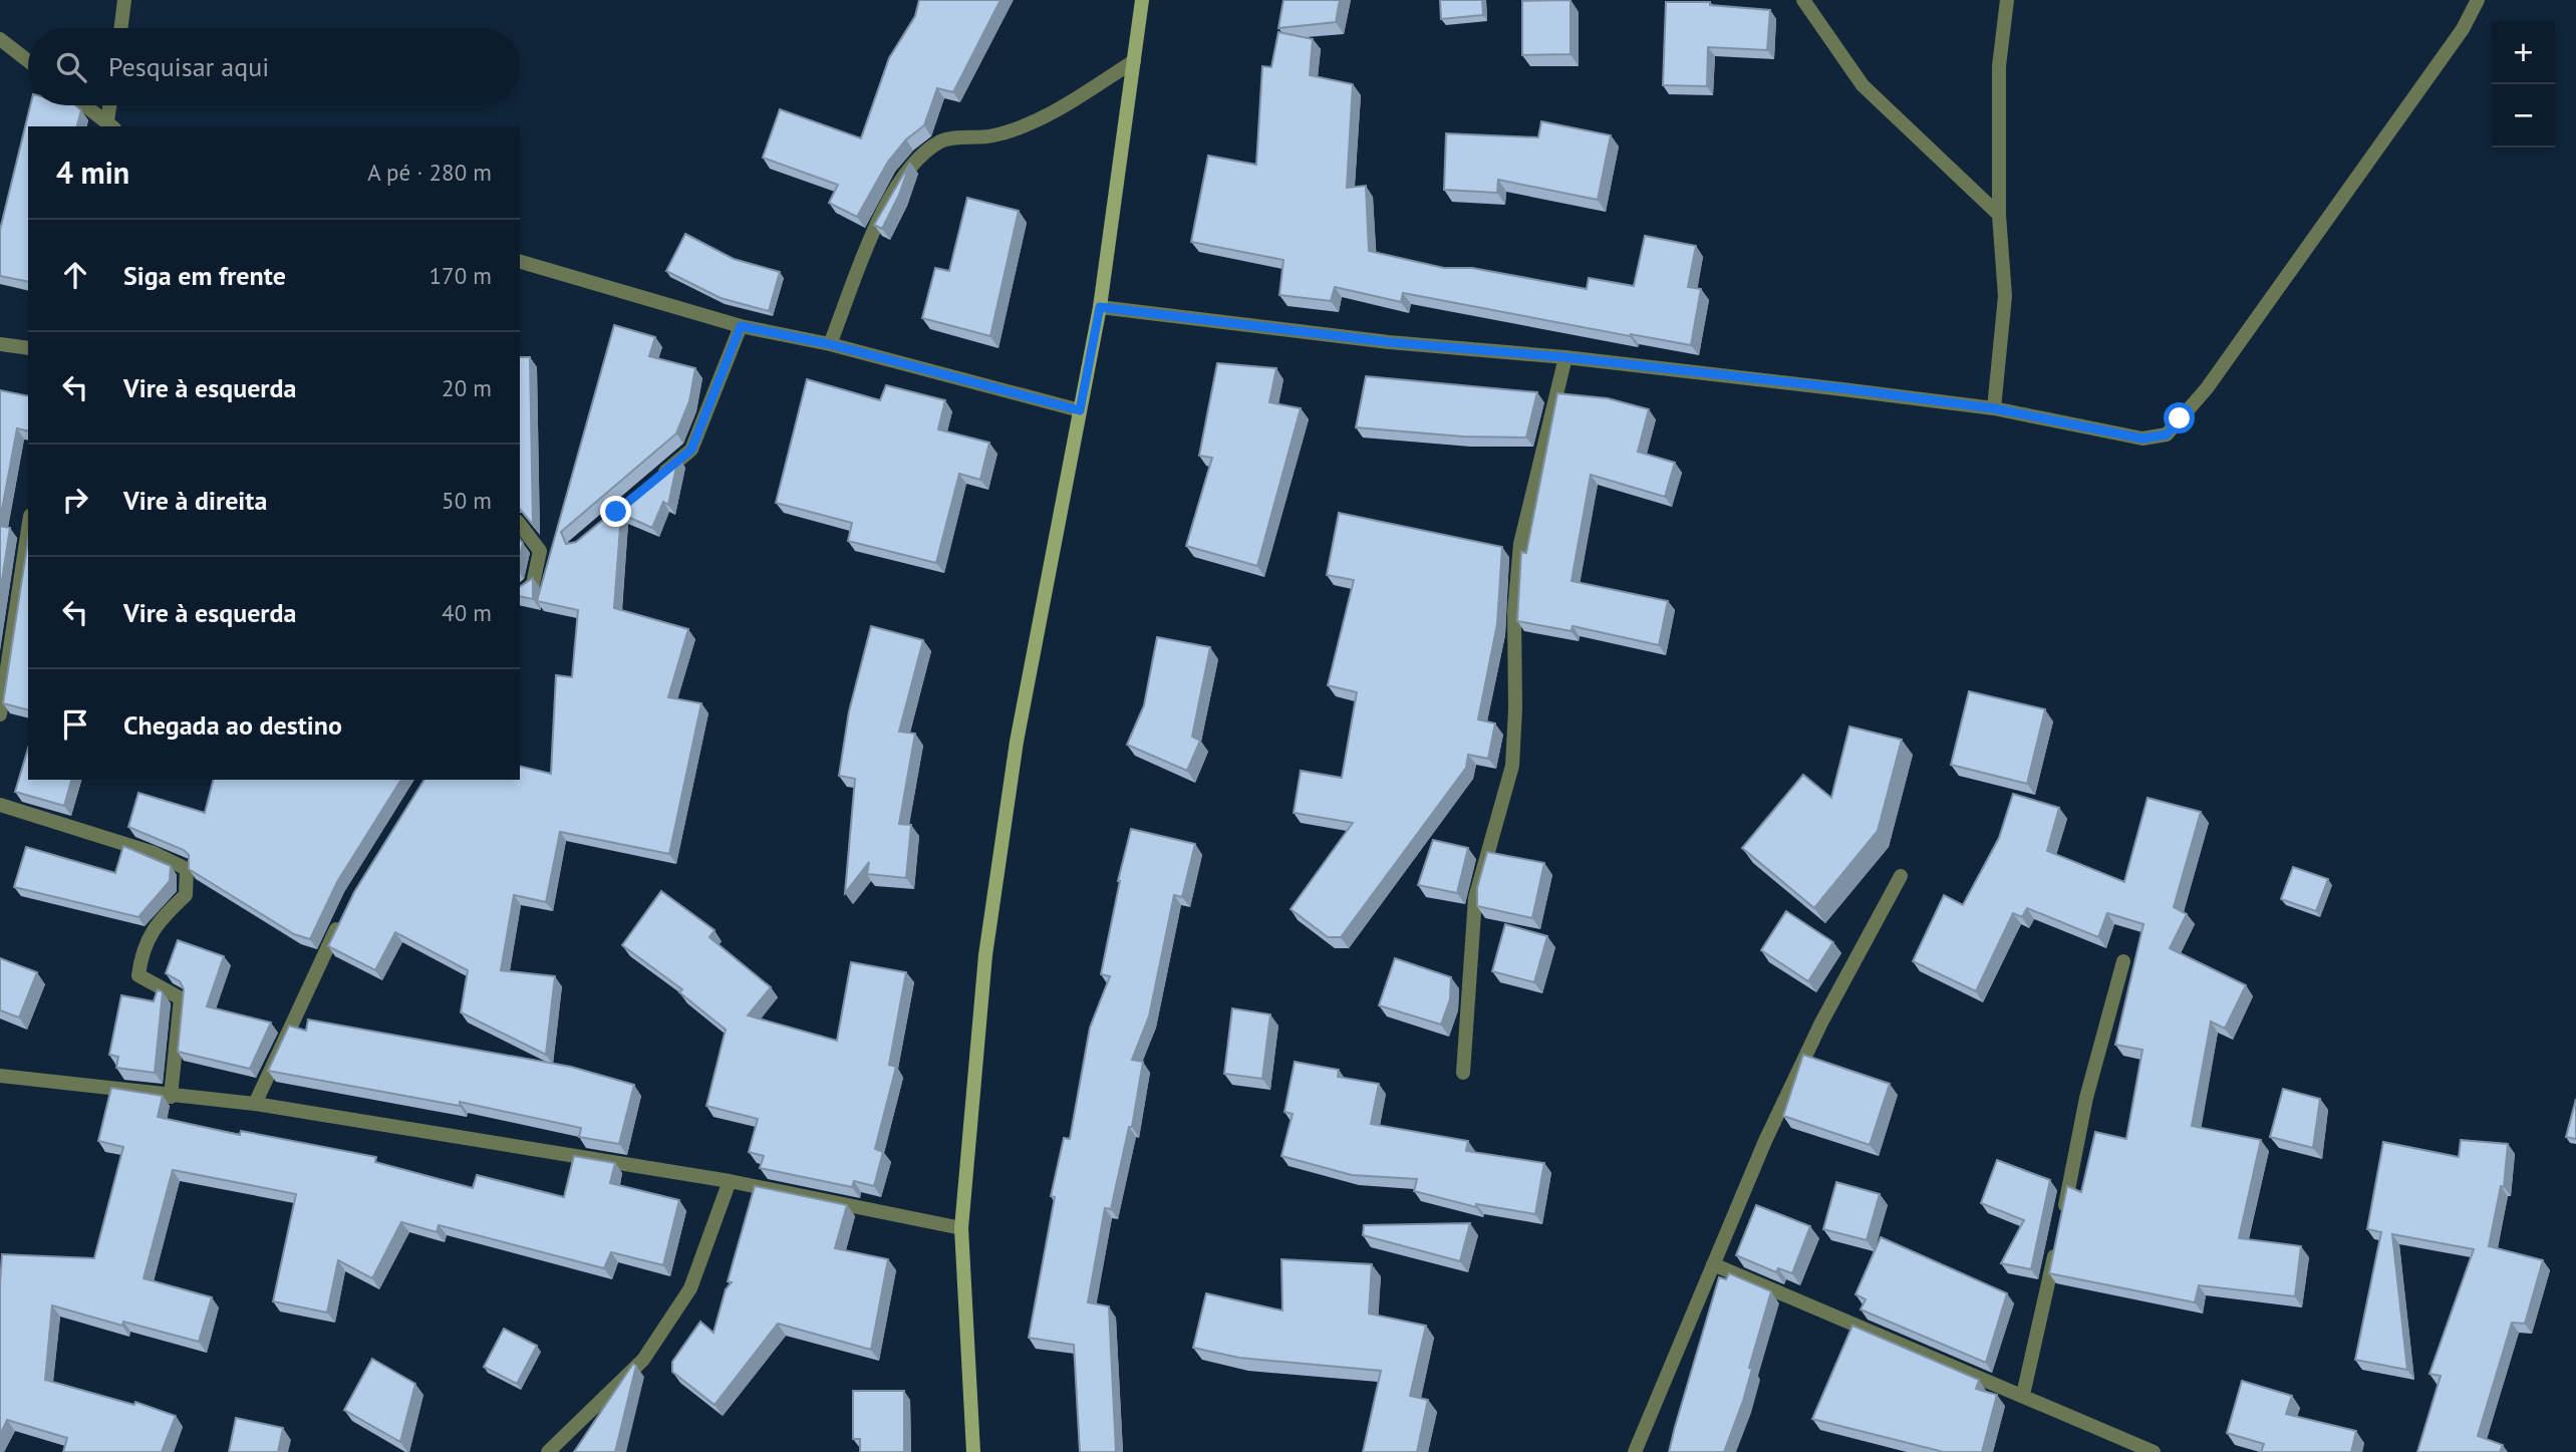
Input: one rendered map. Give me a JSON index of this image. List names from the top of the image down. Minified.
{"page":{"map_buttons":["+","−"],"search":"Pesquisar aqui","heading":["4 min","A pé · 280 m"],"list":[["Siga em frente","170 m"],["Vire à esquerda","20 m"],["Vire à direita","50 m"],["Vire à esquerda","40 m"],"Chegada ao destino"]}}
